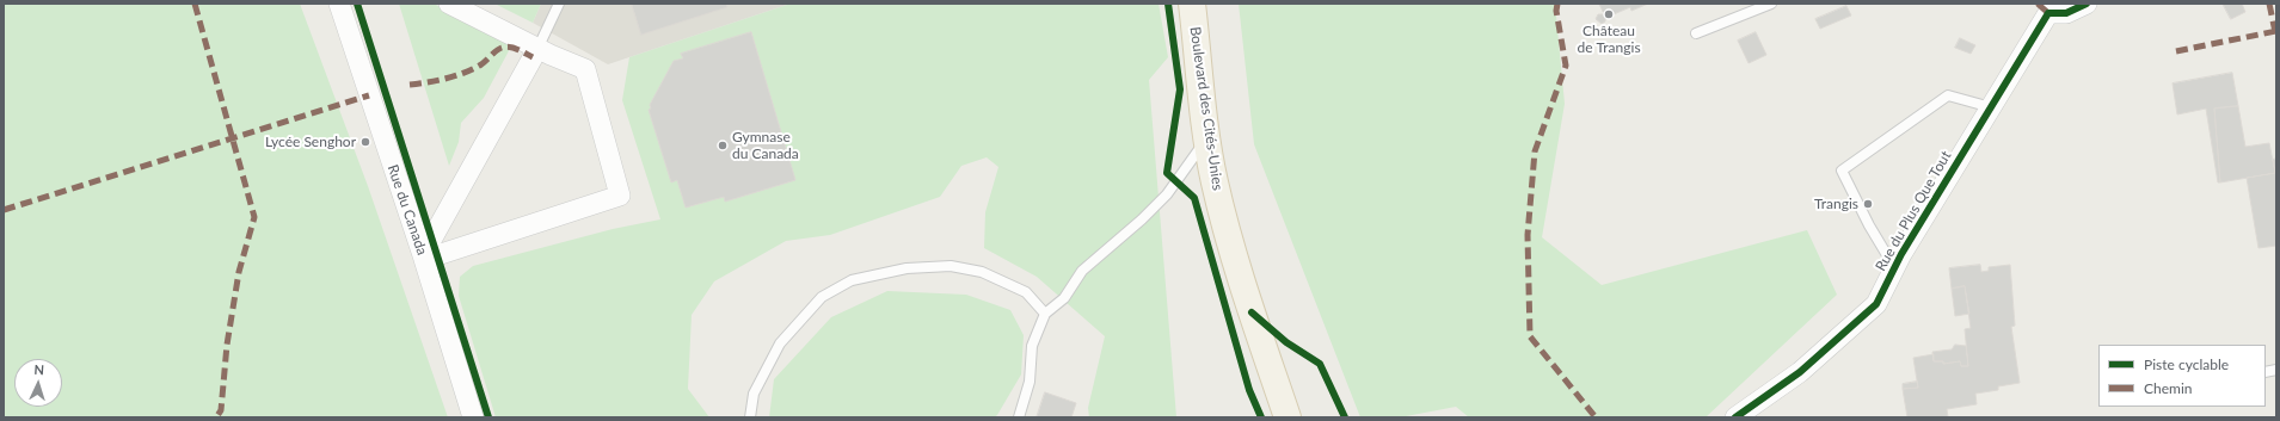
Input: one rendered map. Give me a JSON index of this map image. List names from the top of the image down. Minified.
{"streets":{"main road":["Boulevard des Cités-Unies"],"street":["Rue du Canada","Rue du Plus Que Tout"]},"places":["Château de Trangis","Lycée Senghor","Gymnase du Canada","Trangis"],"legend":["Piste cyclable","Chemin"],"north":"top"}
